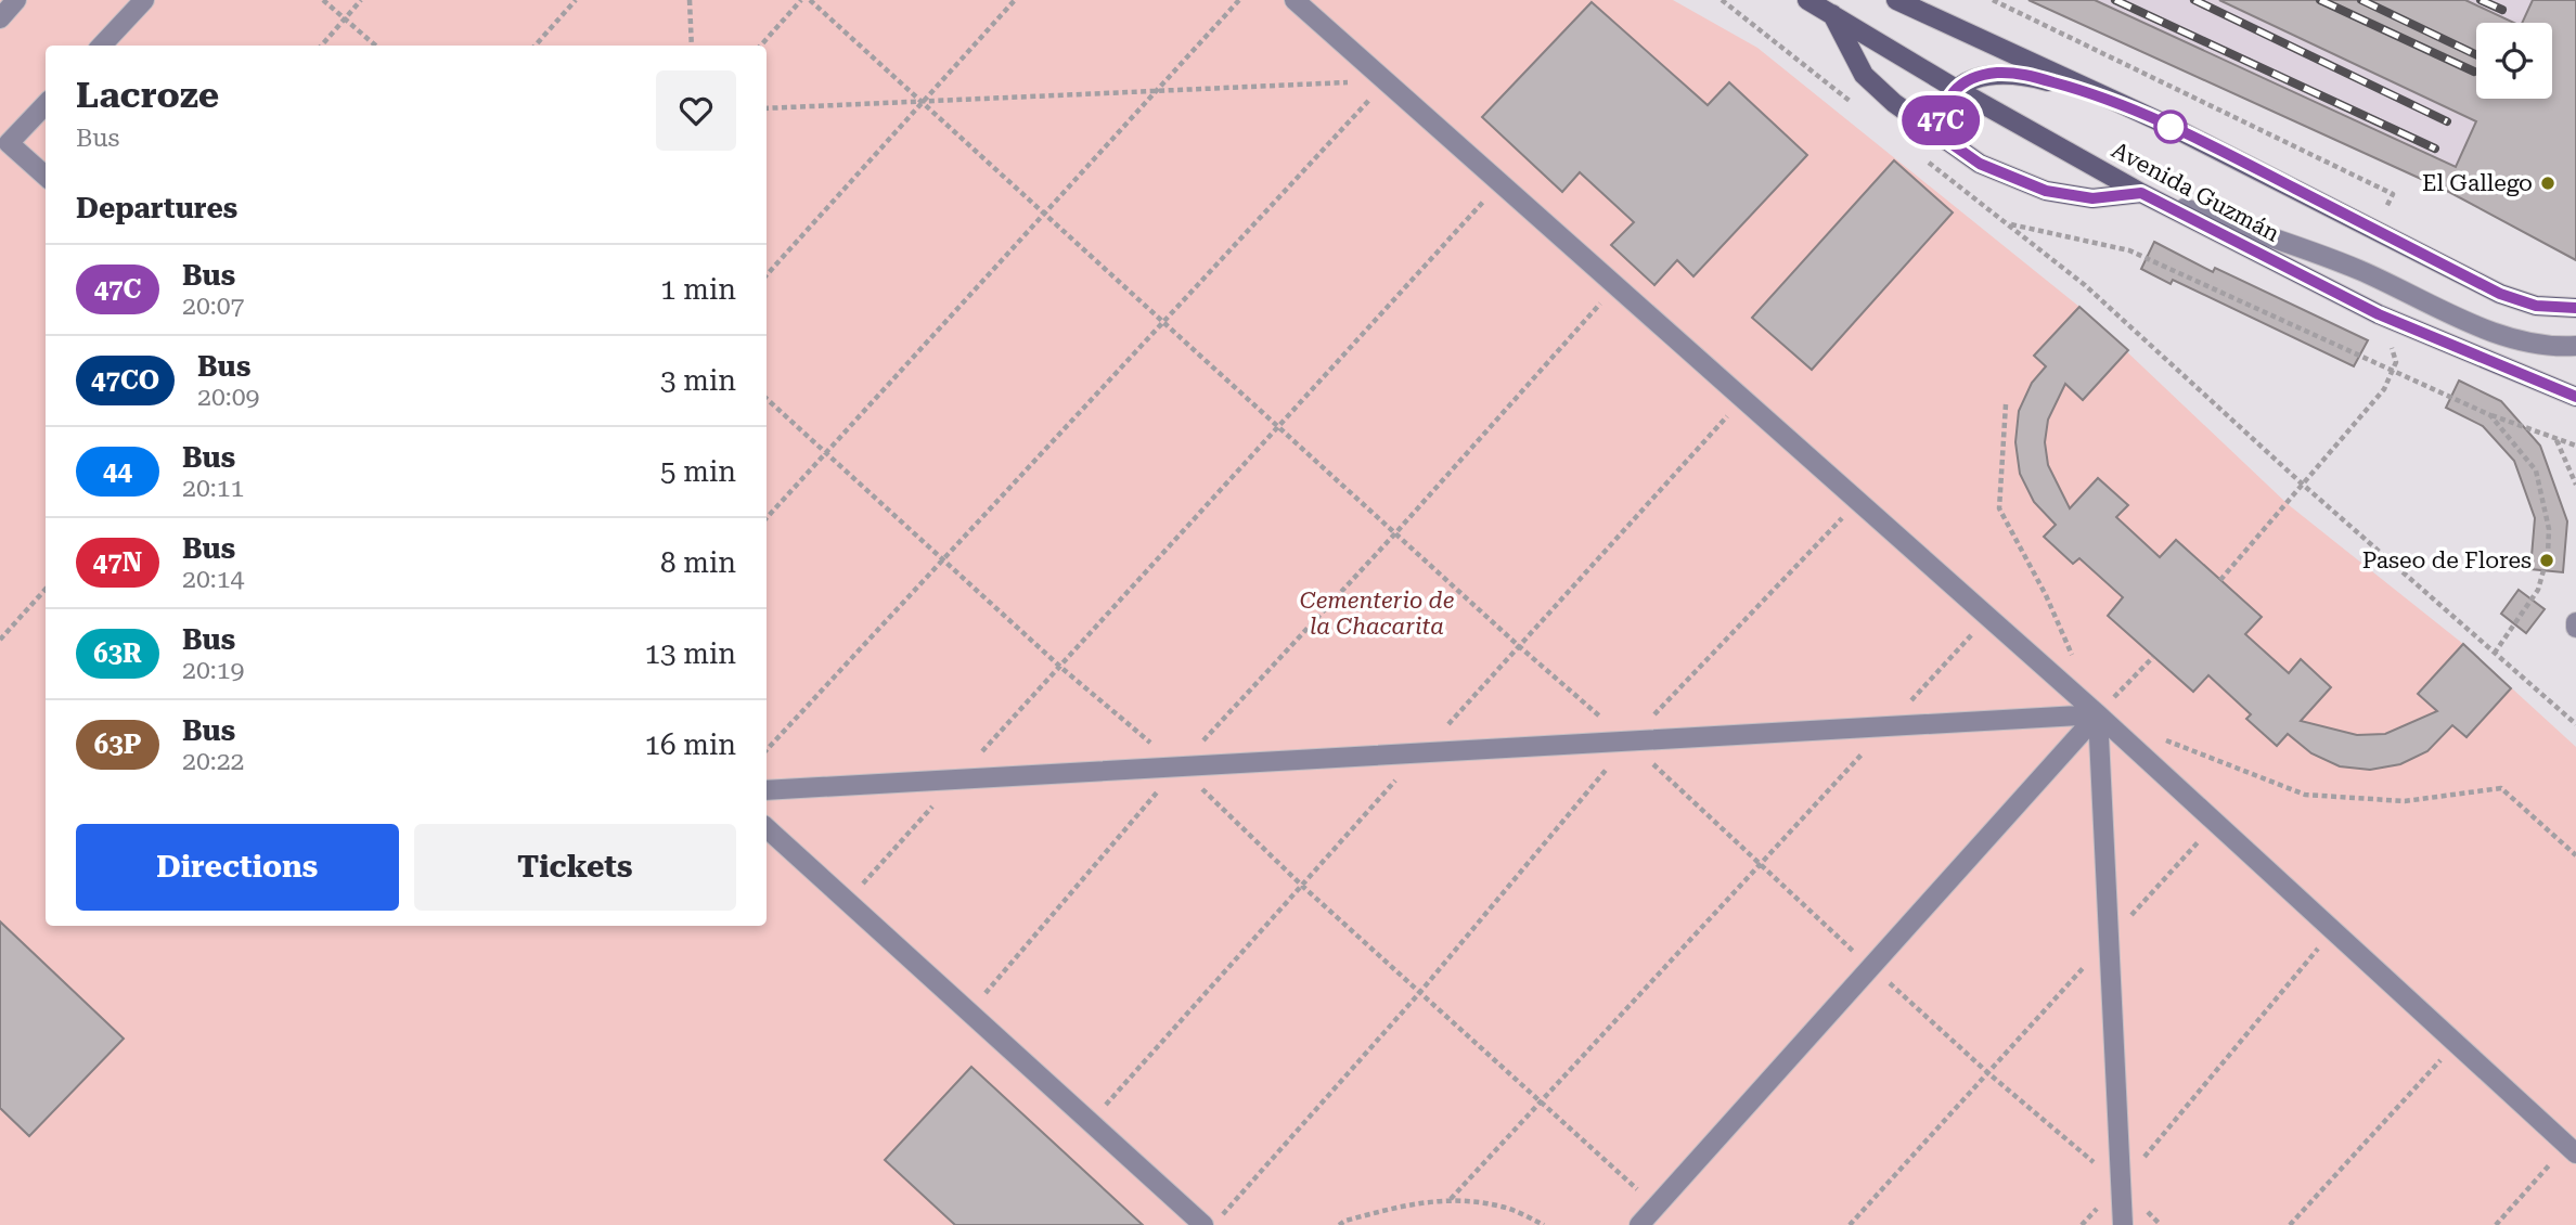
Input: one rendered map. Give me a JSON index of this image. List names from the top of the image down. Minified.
{"streets":{"main road":["Avenida Guzmán"]},"parks":["Cementerio de la Chacarita"],"places":["El Gallego","Paseo de Flores"],"lines":["bus line 47C"],"page":{"on_map":"47C","heading":[["Lacroze","Bus"],"Departures"],"list":[{"mark":"47C","name":"Bus","note":"20:07","value":"1 min"},{"mark":"47CO","name":"Bus","note":"20:09","value":"3 min"},{"mark":"44","name":"Bus","note":"20:11","value":"5 min"},{"mark":"47N","name":"Bus","note":"20:14","value":"8 min"},{"mark":"63R","name":"Bus","note":"20:19","value":"13 min"},{"mark":"63P","name":"Bus","note":"20:22","value":"16 min"}],"buttons":["Directions","Tickets"]}}
